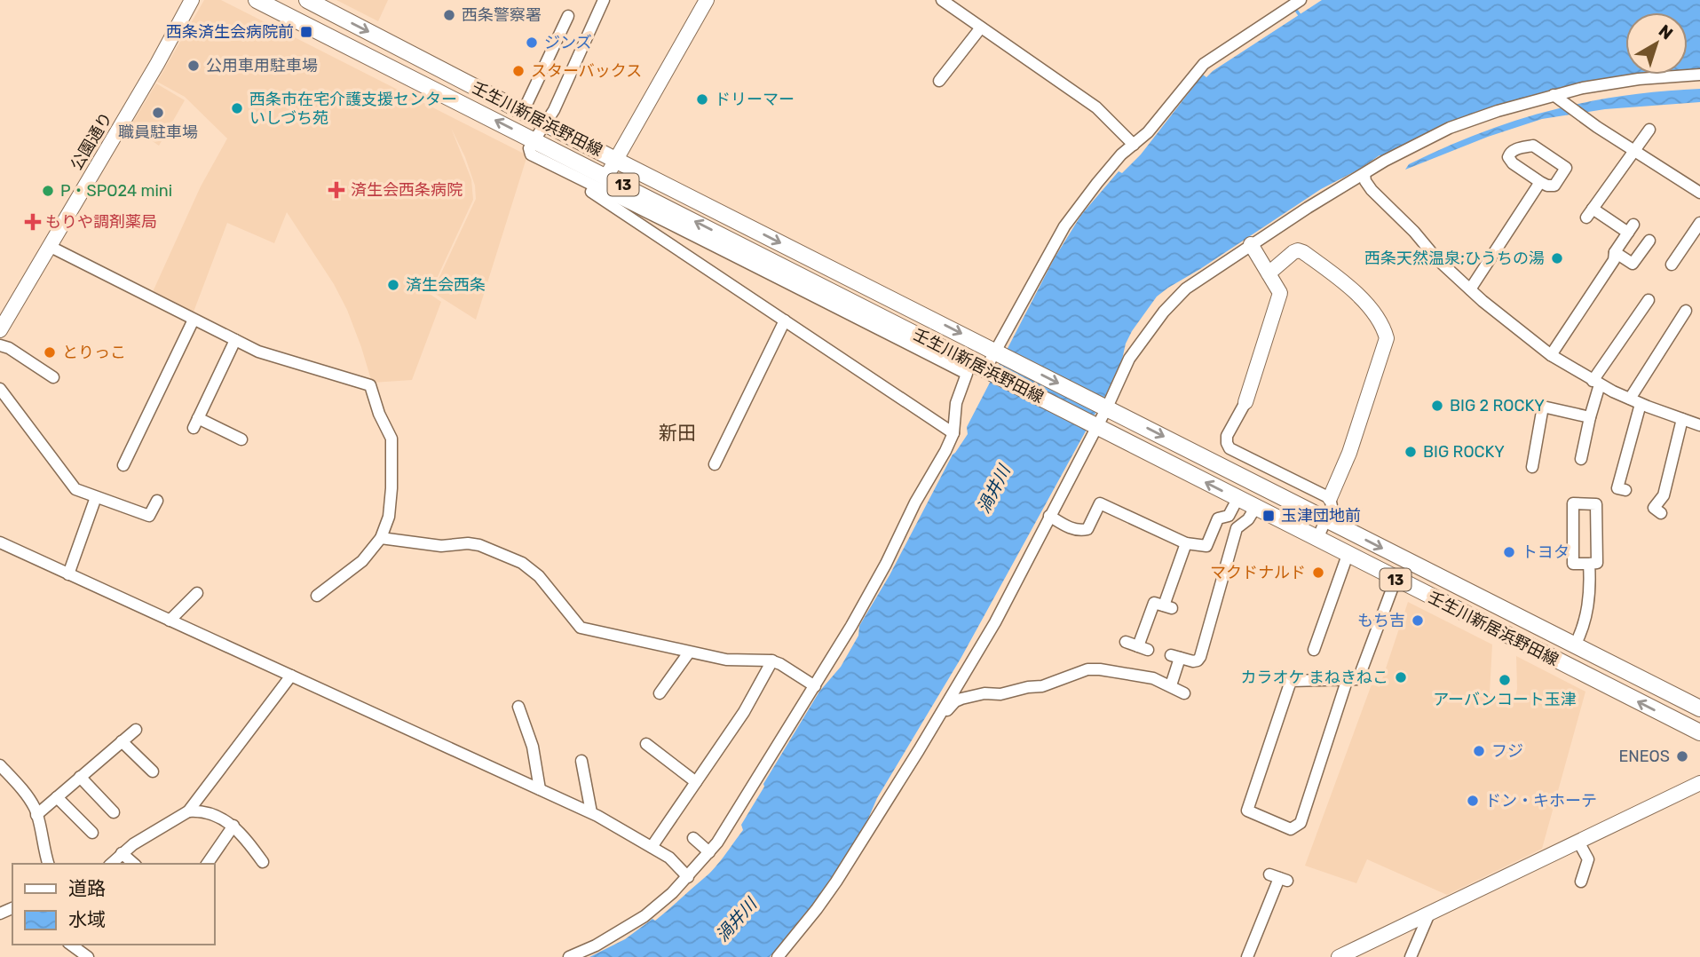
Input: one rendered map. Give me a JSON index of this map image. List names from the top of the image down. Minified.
{"streets":{"main road":["壬生川新居浜野田線","13"],"street":["公園通り"]},"districts":["新田"],"water":["渦井川"],"places":{"other":["西条警察署","ジンズ","公用車用駐車場","スターバックス","ドリーマー","西条市在宅介護支援センター いしづち苑","職員駐車場","P・SPO24 mini","西条天然温泉;ひうちの湯","済生会西条","とりっこ","BIG 2 ROCKY","BIG ROCKY","トヨタ","マクドナルド","もち吉","カラオケ まねきねこ","アーバンコート玉津","フジ","ENEOS","ドン・キホーテ"],"transit":["西条済生会病院前","玉津団地前"],"health":["済生会西条病院","もりや調剤薬局"]},"legend":["道路","水域"],"north":"top right"}
